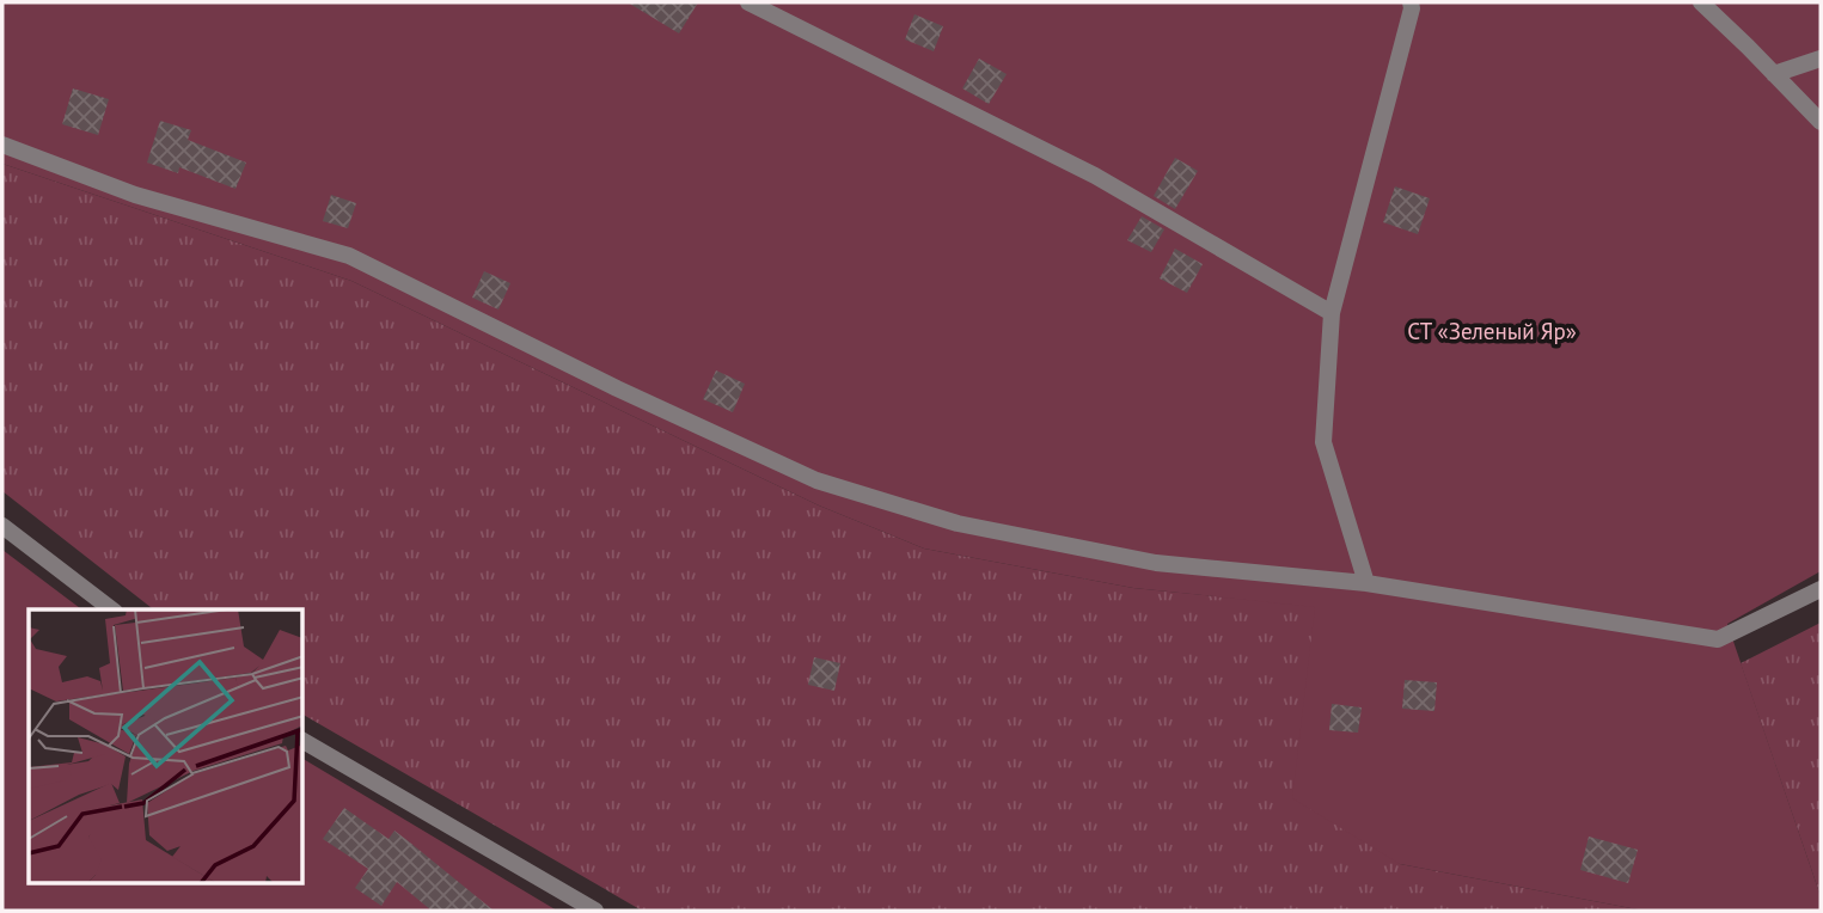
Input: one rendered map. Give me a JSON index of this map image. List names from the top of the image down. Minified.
{"parks":["СТ «Зеленый Яр»"]}
